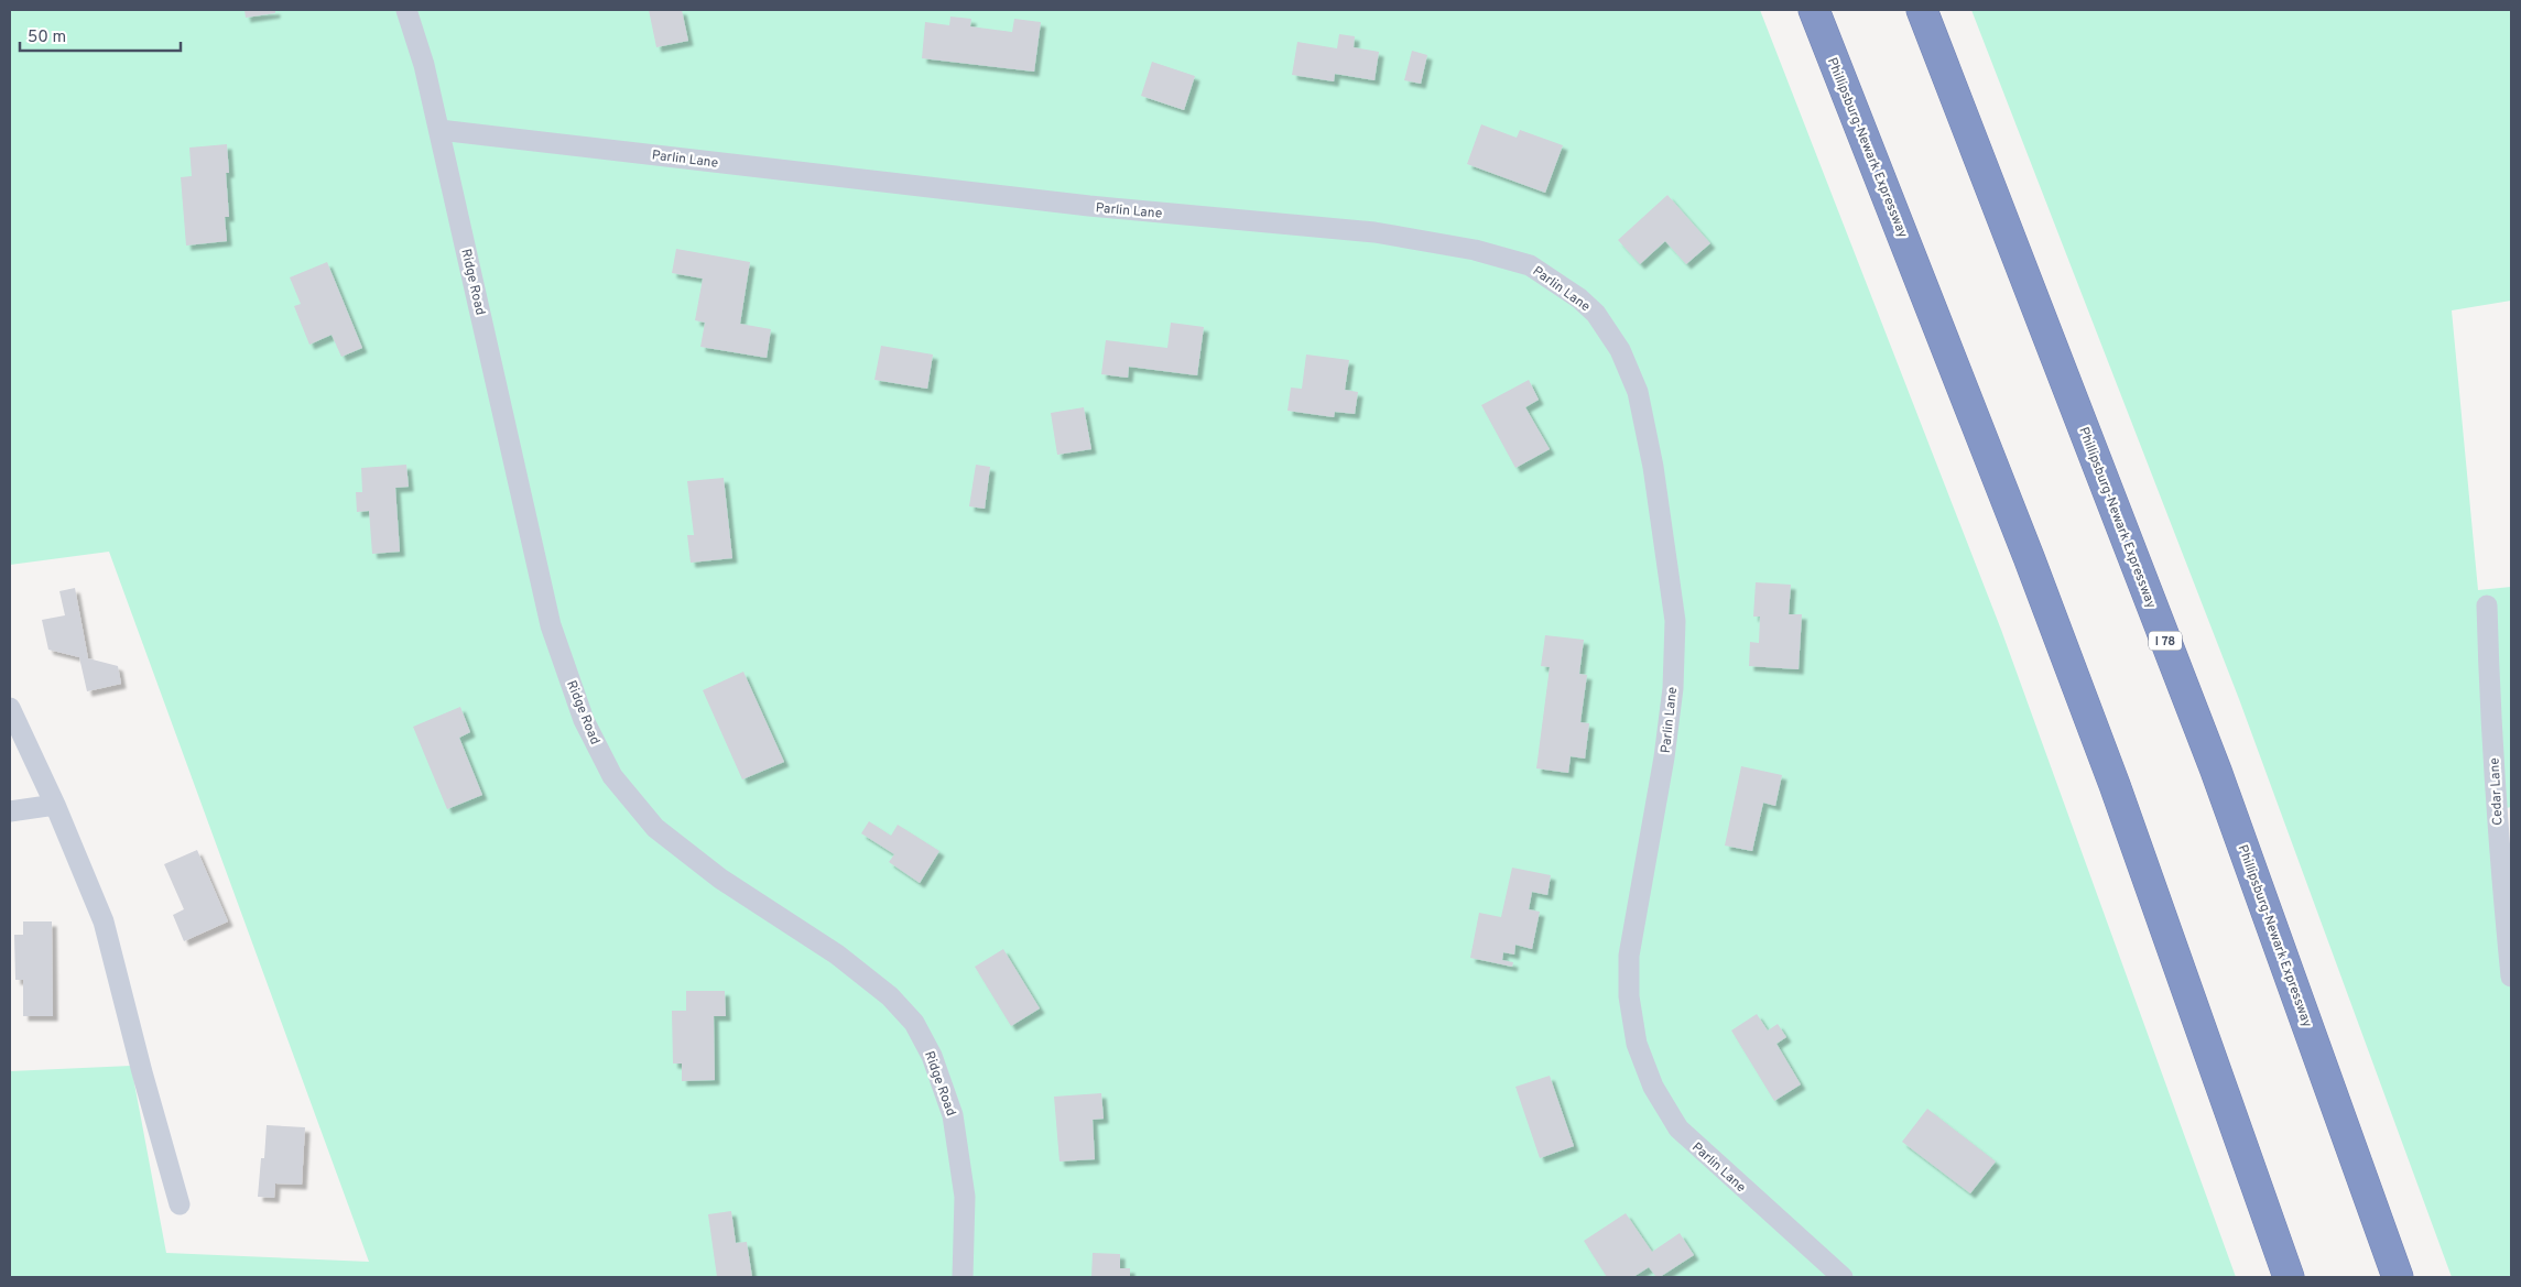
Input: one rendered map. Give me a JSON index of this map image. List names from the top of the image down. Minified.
{"streets":{"highway":["Phillipsburg-Newark Expressway","I 78"],"street":["Parlin Lane","Ridge Road","Cedar Lane"]},"crossings":[["Parlin Lane","Ridge Road"]],"scale_bar":"50 m"}
